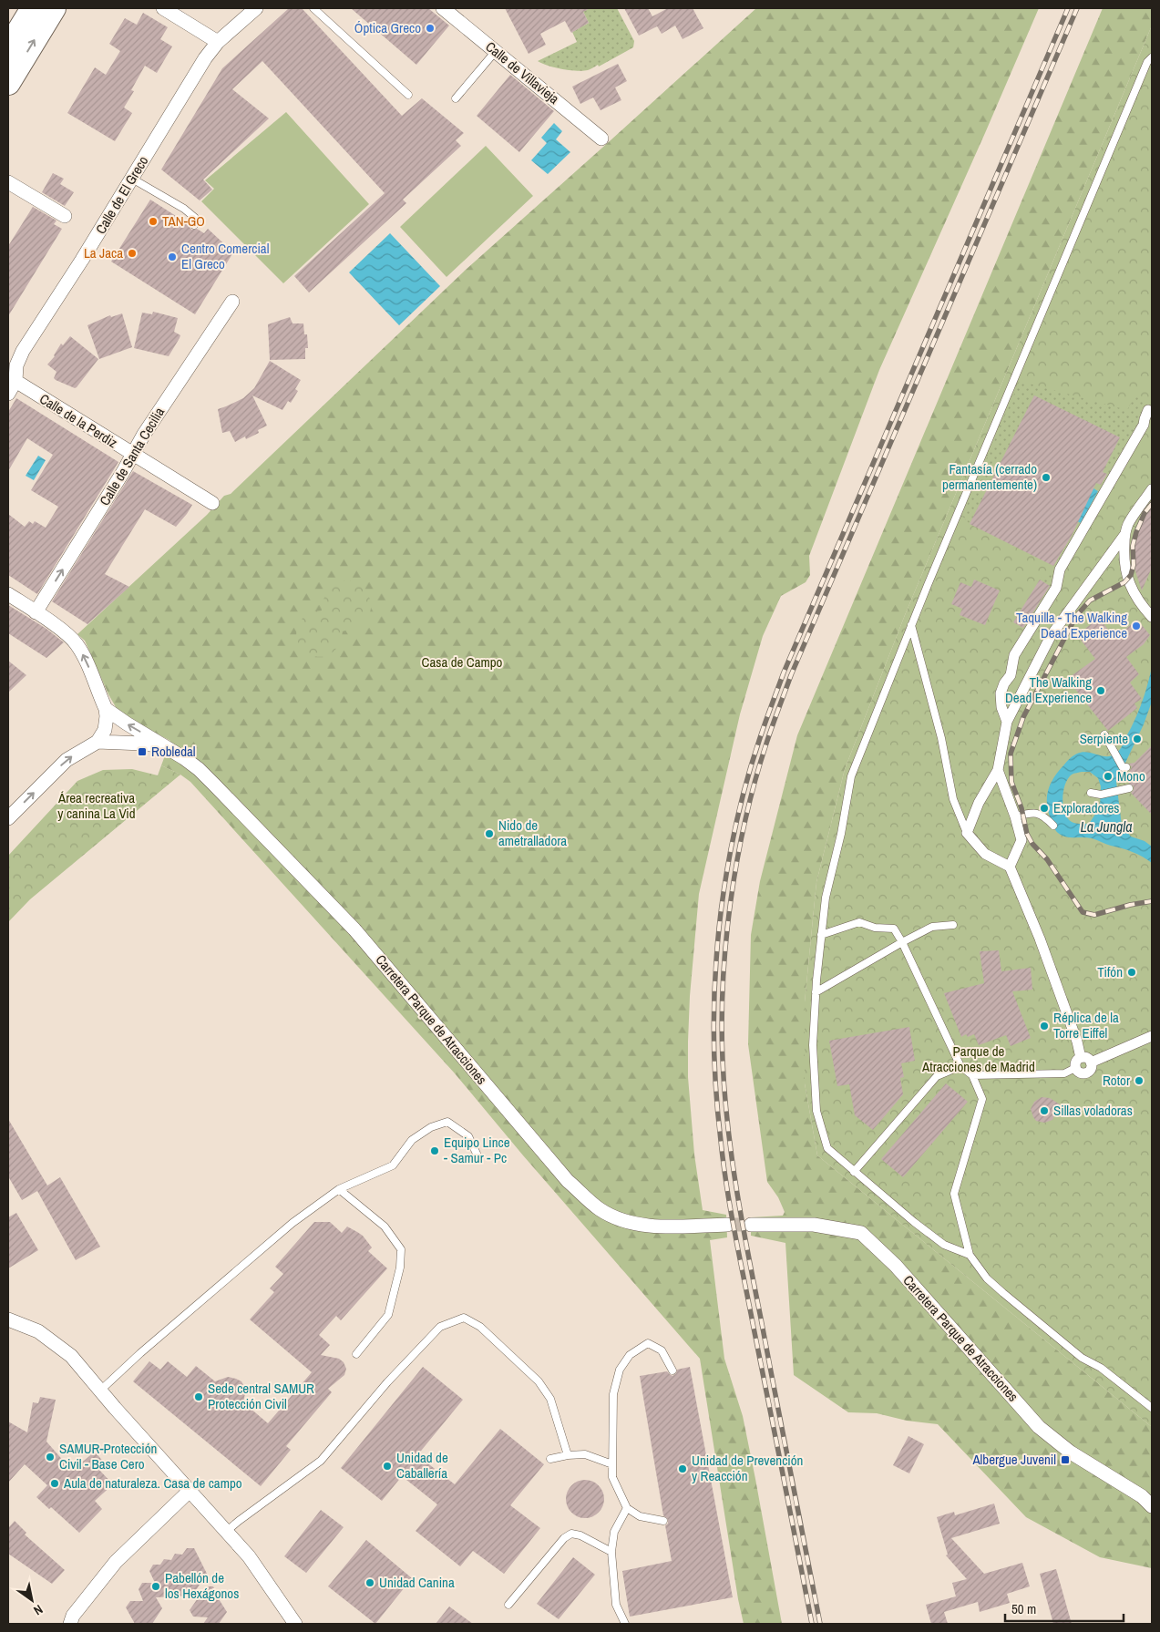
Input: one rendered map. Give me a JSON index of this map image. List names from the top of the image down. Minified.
{"streets":{"street":["Calle de Villavieja","Calle de El Greco","Calle de la Perdiz","Calle de Santa Cecilia","Carretera Parque de Atracciones"]},"crossings":[["Calle de El Greco","Calle de la Perdiz"],["Calle de la Perdiz","Calle de Santa Cecilia"]],"one_way":["Calle de Santa Cecilia"],"water":["La Jungla"],"parks":["Casa de Campo","Área recreativa y canina La Vid","Parque de Atracciones de Madrid"],"places":{"other":["Óptica Greco","TAN-GO","La Jaca","Centro Comercial El Greco","Fantasía (cerrado permanentemente)","Taquilla - The Walking Dead Experience","The Walking Dead Experience","Serpiente","Mono","Exploradores","Nido de ametralladora","Tifón","Réplica de la Torre Eiffel","Rotor","Sillas voladoras","Equipo Lince - Samur - Pc","Sede central SAMUR Protección Civil","SAMUR-Protección Civil - Base Cero","Unidad de Caballería","Unidad de Prevención y Reacción","Aula de naturaleza. Casa de campo","Unidad Canina","Pabellón de los Hexágonos"],"transit":["Robledal","Albergue Juvenil"]},"scale_bar":"50 m","north":"bottom right"}
